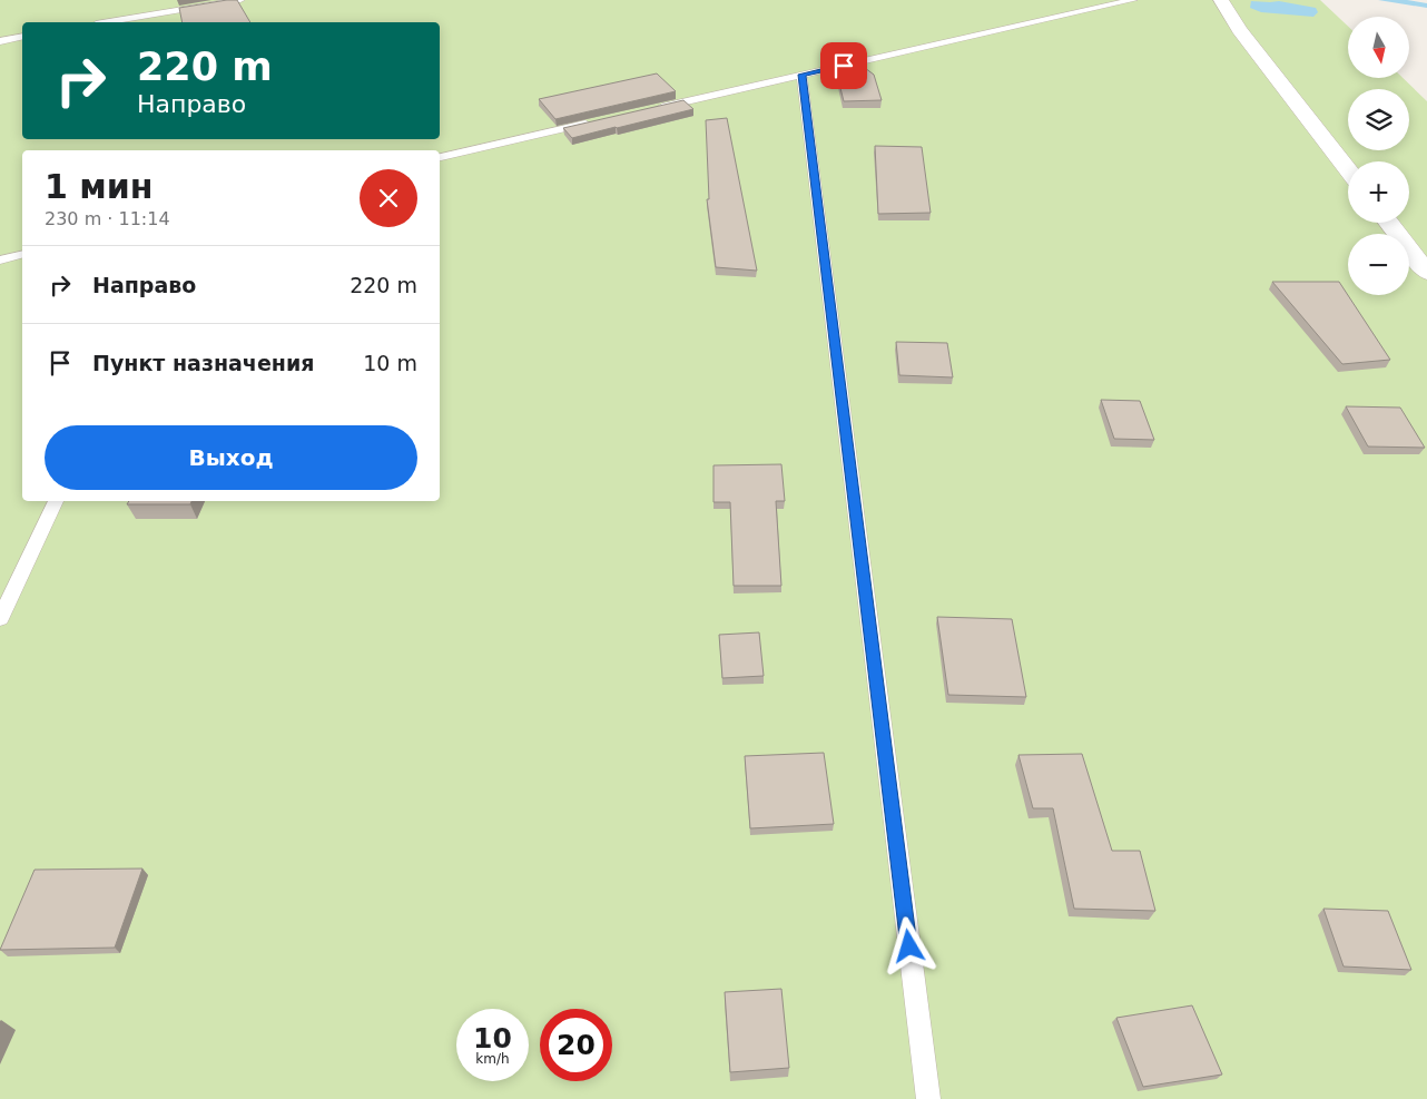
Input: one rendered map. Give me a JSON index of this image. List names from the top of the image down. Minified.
{"north":"bottom","page":{"map_buttons":["+","−"],"turn":["220 m","Направо"],"heading":["1 мин","230 m · 11:14"],"list":[{"name":"Направо","value":"220 m"},{"name":"Пункт назначения","value":"10 m"}],"buttons":"Выход","speed":"10 km/h","limit":"20"}}
